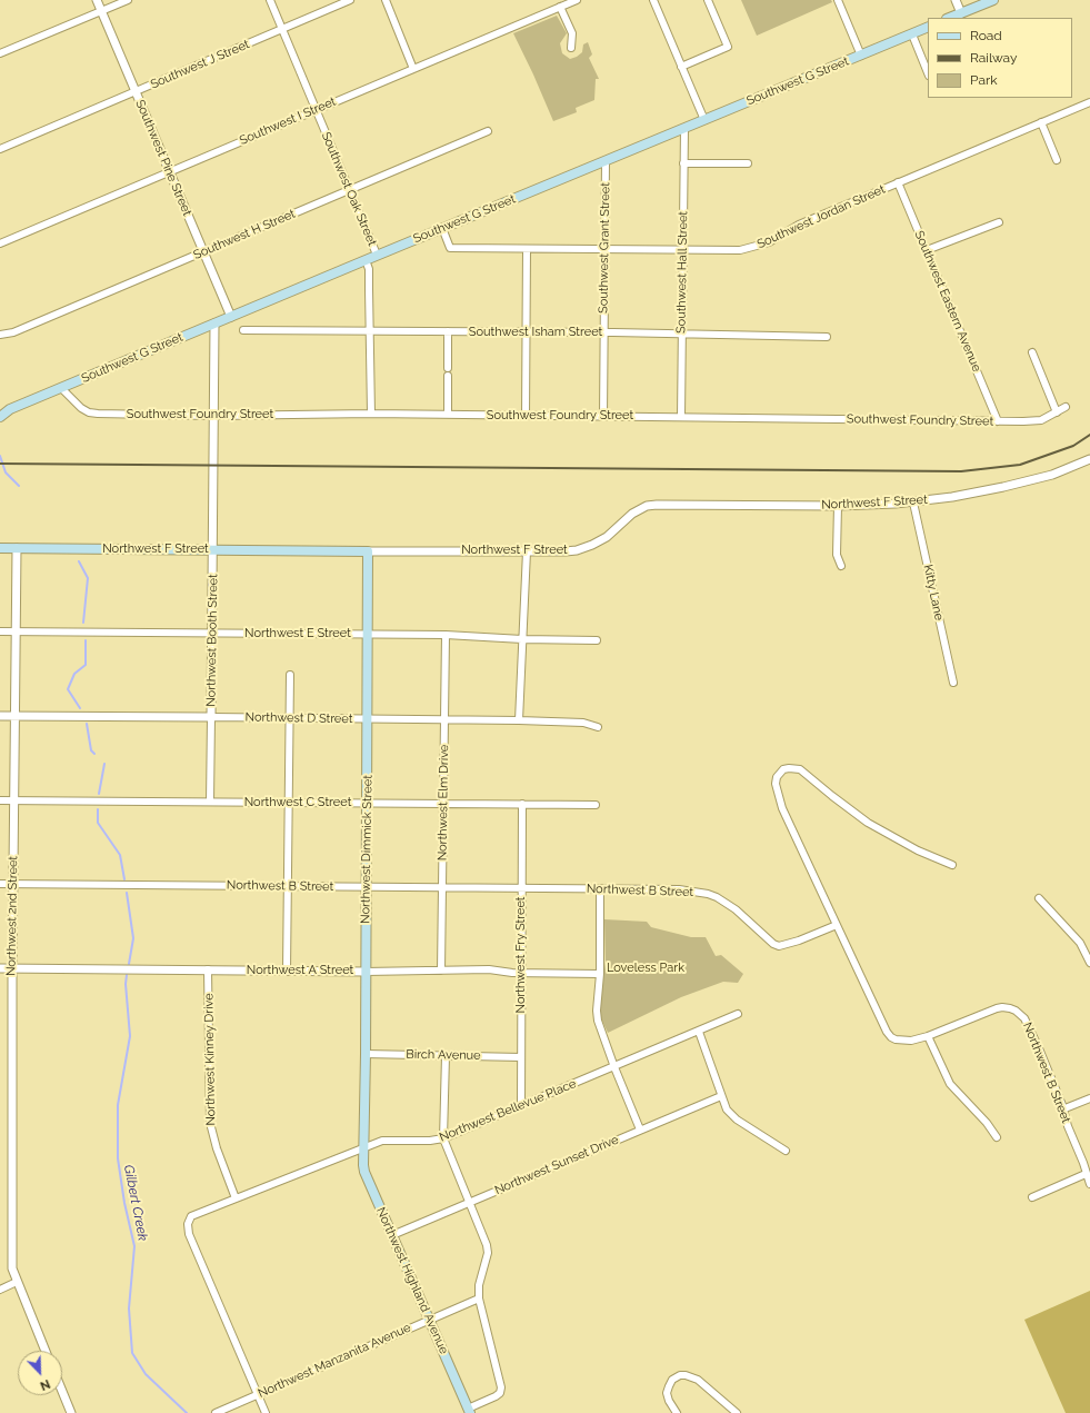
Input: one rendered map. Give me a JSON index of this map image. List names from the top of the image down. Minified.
{"streets":{"main road":["Southwest G Street","Northwest F Street","Northwest Dimmick Street","Northwest Highland Avenue"],"street":["Southwest J Street","Southwest I Street","Southwest Pine Street","Southwest Oak Street","Southwest Jordan Street","Southwest H Street","Southwest Grant Street","Southwest Hall Street","Southwest Eastern Avenue","Southwest Isham Street","Southwest Foundry Street","Kitty Lane","Northwest E Street","Northwest Booth Street","Northwest D Street","Northwest C Street","Northwest Elm Drive","Northwest B Street","Northwest 2nd Street","Northwest Fry Street","Northwest A Street","Birch Avenue","Northwest Kinney Drive","Northwest Bellevue Place","Northwest Sunset Drive","Northwest Manzanita Avenue"]},"crossings":[["Southwest J Street","Southwest Pine Street"],["Southwest J Street","Southwest Oak Street"],["Southwest G Street","Southwest Pine Street"],["Southwest G Street","Southwest Oak Street"],["Southwest G Street","Southwest Jordan Street"],["Southwest G Street","Southwest Grant Street"],["Southwest G Street","Southwest Hall Street"],["Southwest G Street","Southwest Foundry Street"],["Southwest G Street","Northwest Booth Street"],["Southwest I Street","Southwest Pine Street"],["Southwest I Street","Southwest Oak Street"],["Southwest Pine Street","Southwest H Street"],["Southwest Oak Street","Southwest H Street"],["Southwest Jordan Street","Southwest Grant Street"],["Southwest Jordan Street","Southwest Hall Street"],["Southwest Jordan Street","Southwest Eastern Avenue"],["Southwest Grant Street","Southwest Isham Street"],["Southwest Grant Street","Southwest Foundry Street"],["Southwest Hall Street","Southwest Isham Street"],["Southwest Hall Street","Southwest Foundry Street"],["Southwest Eastern Avenue","Southwest Foundry Street"],["Southwest Foundry Street","Northwest Booth Street"],["Northwest F Street","Kitty Lane"],["Northwest F Street","Northwest Booth Street"],["Northwest F Street","Northwest Dimmick Street"],["Northwest F Street","Northwest 2nd Street"],["Northwest E Street","Northwest Booth Street"],["Northwest E Street","Northwest Elm Drive"],["Northwest E Street","Northwest Dimmick Street"],["Northwest E Street","Northwest 2nd Street"],["Northwest Booth Street","Northwest D Street"],["Northwest Booth Street","Northwest C Street"],["Northwest D Street","Northwest Elm Drive"],["Northwest D Street","Northwest Dimmick Street"],["Northwest D Street","Northwest 2nd Street"],["Northwest C Street","Northwest Elm Drive"],["Northwest C Street","Northwest Dimmick Street"],["Northwest C Street","Northwest 2nd Street"],["Northwest C Street","Northwest Fry Street"],["Northwest Elm Drive","Northwest B Street"],["Northwest Elm Drive","Northwest A Street"],["Northwest Dimmick Street","Northwest B Street"],["Northwest Dimmick Street","Northwest A Street"],["Northwest Dimmick Street","Birch Avenue"],["Northwest Dimmick Street","Northwest Bellevue Place"],["Northwest Dimmick Street","Northwest Highland Avenue"],["Northwest B Street","Northwest 2nd Street"],["Northwest B Street","Northwest Fry Street"],["Northwest 2nd Street","Northwest A Street"],["Northwest Fry Street","Northwest A Street"],["Northwest Fry Street","Birch Avenue"],["Northwest Fry Street","Northwest Bellevue Place"],["Northwest A Street","Northwest Kinney Drive"],["Northwest Kinney Drive","Northwest Bellevue Place"],["Northwest Bellevue Place","Northwest Highland Avenue"],["Northwest Bellevue Place","Northwest Manzanita Avenue"],["Northwest Sunset Drive","Northwest Highland Avenue"],["Northwest Highland Avenue","Northwest Manzanita Avenue"]],"water":["Gilbert Creek"],"parks":["Loveless Park"],"legend":["Road","Railway","Park"],"north":"bottom right"}
